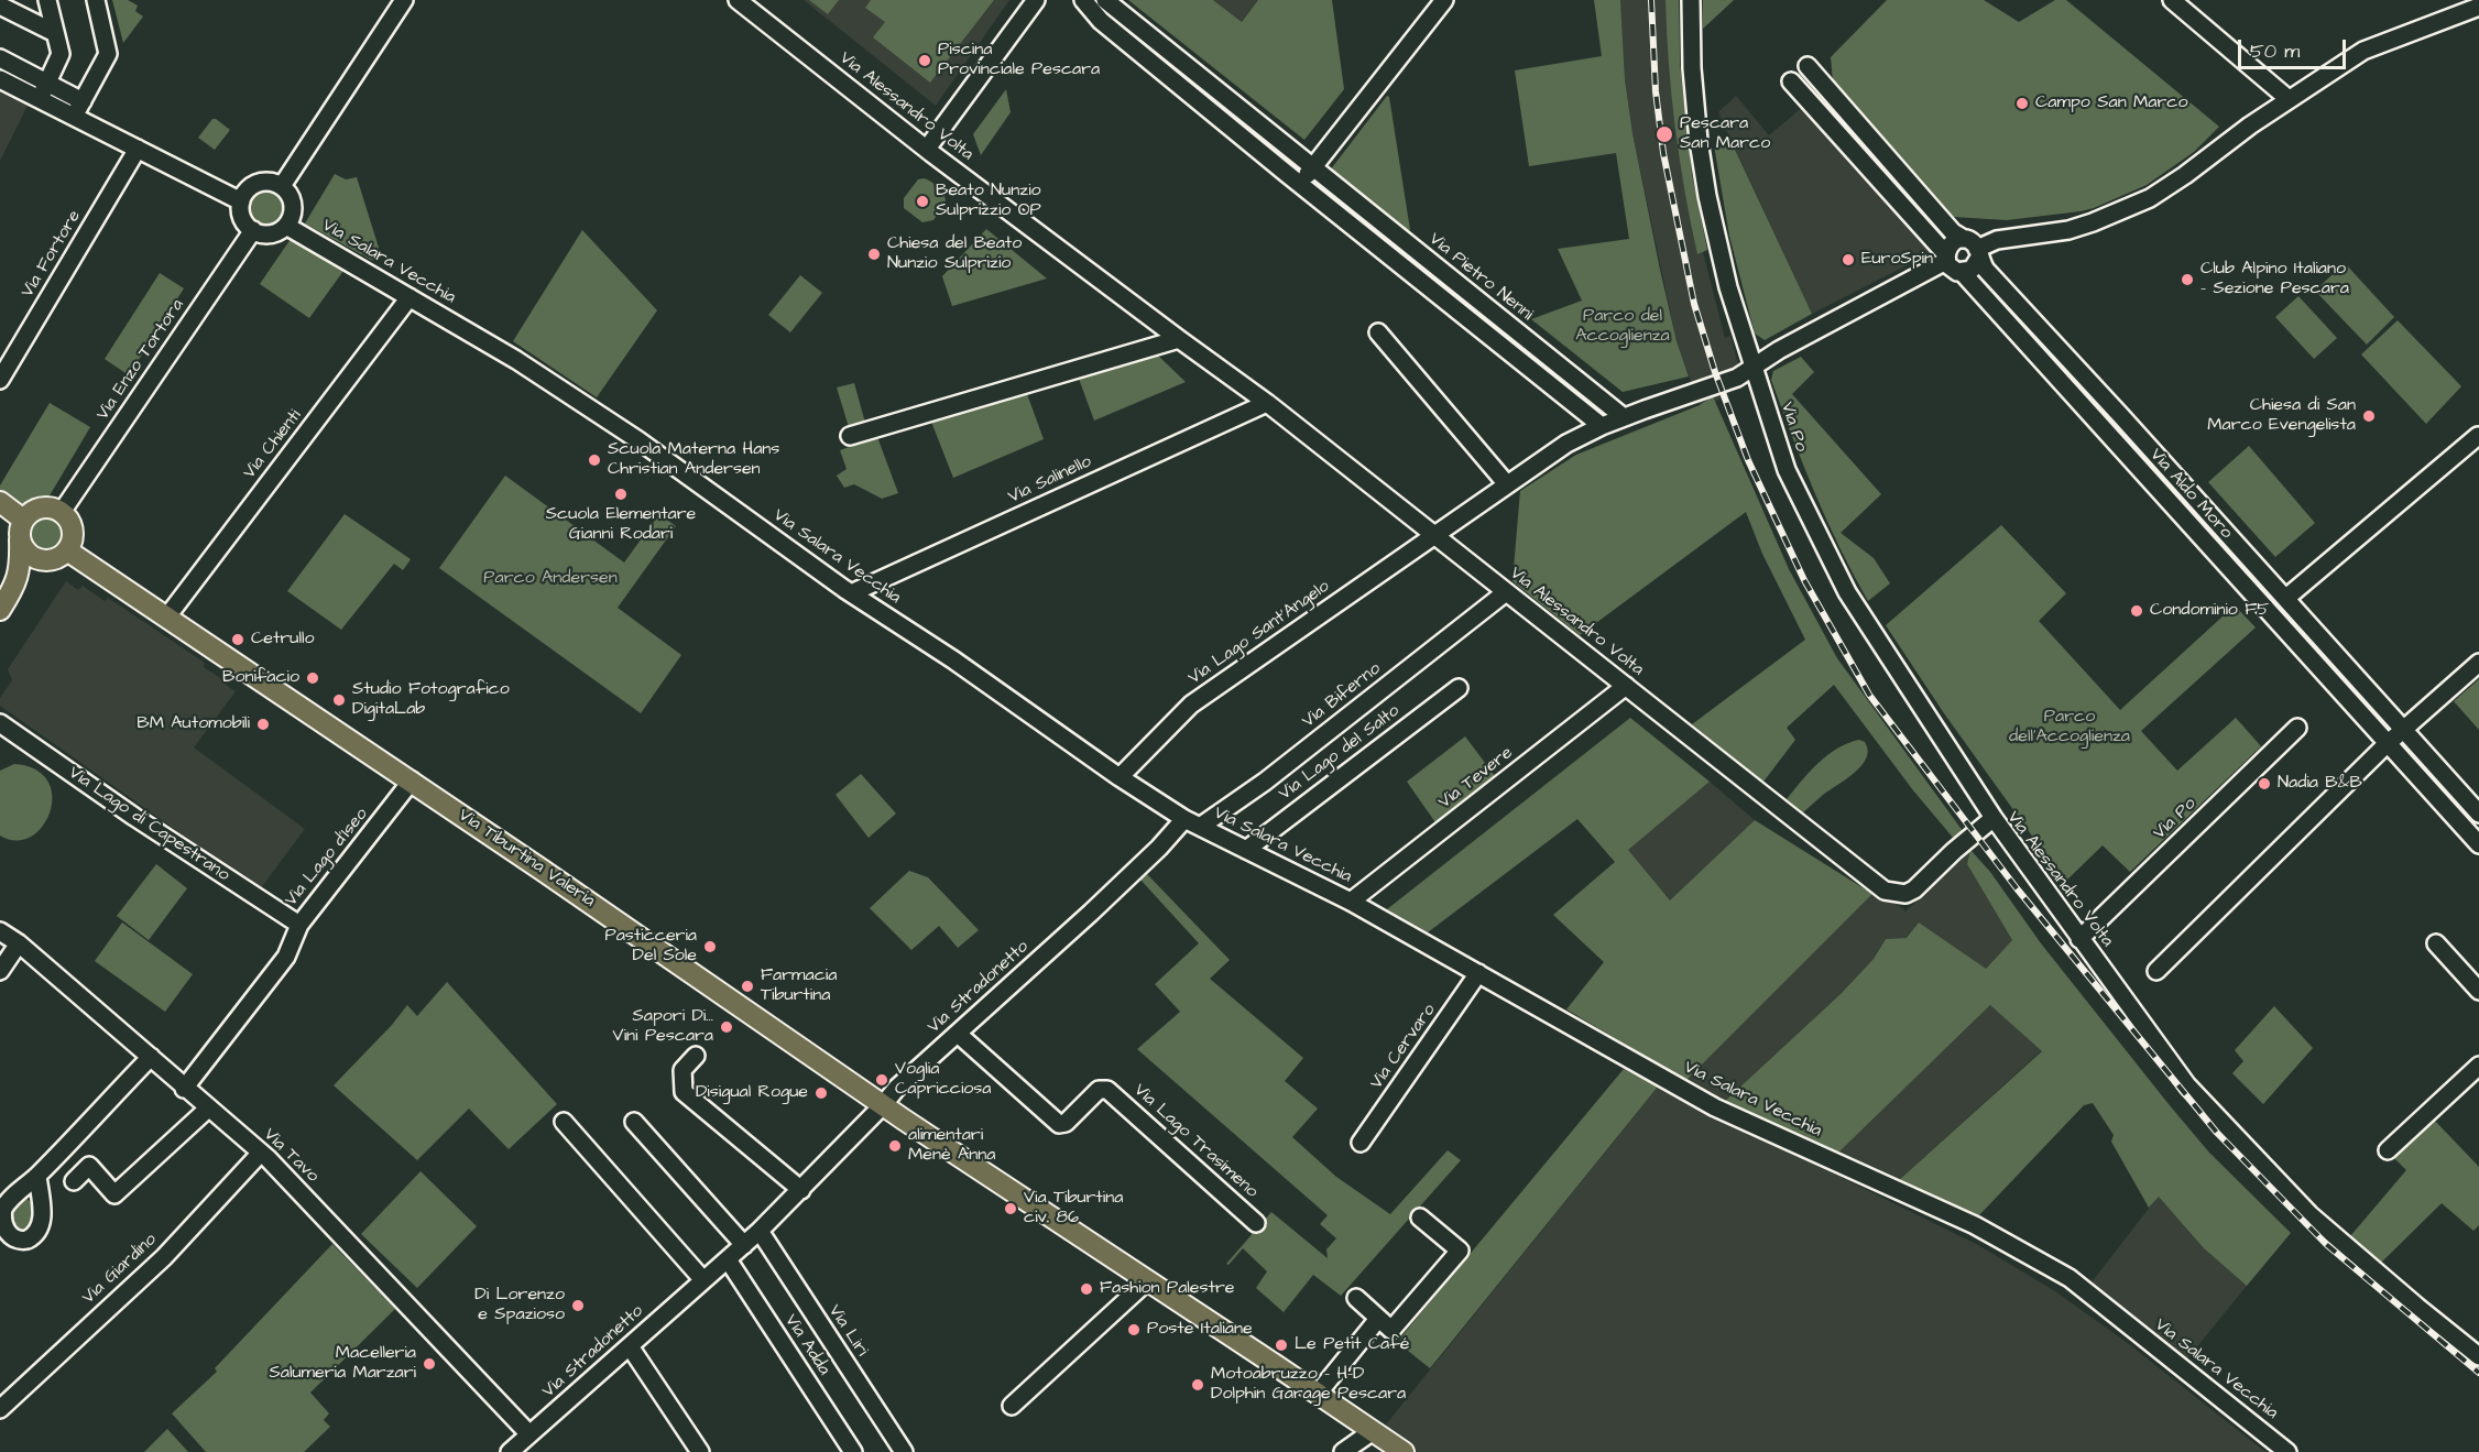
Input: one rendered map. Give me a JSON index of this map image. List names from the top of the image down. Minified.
{"streets":{"main road":["Via Tiburtina Valeria"],"street":["Via Alessandro Volta","Via Fortore","Via Salara Vecchia","Via Pietro Nenni","Via Enzo Tortora","Via Po","Via Chienti","Via Salinello","Via Aldo Moro","Via Lago Sant'Angelo","Via Biferno","Via Lago del Salto","Via Tevere","Via Lago di Capestrano","Via Lago d'Iseo","Via Stradonetto","Via Cervaro","Via Lago Trasimeno","Via Tavo","Via Giardino","Via Liri","Via Adda"]},"crossings":[["Via Alessandro Volta","Via Po"],["Via Alessandro Volta","Via Salinello"],["Via Alessandro Volta","Via Lago Sant'Angelo"],["Via Alessandro Volta","Via Biferno"],["Via Alessandro Volta","Via Tevere"],["Via Salara Vecchia","Via Enzo Tortora"],["Via Salara Vecchia","Via Chienti"],["Via Salara Vecchia","Via Salinello"],["Via Salara Vecchia","Via Lago Sant'Angelo"],["Via Salara Vecchia","Via Biferno"],["Via Salara Vecchia","Via Lago del Salto"],["Via Salara Vecchia","Via Tevere"],["Via Salara Vecchia","Via Stradonetto"],["Via Salara Vecchia","Via Cervaro"],["Via Enzo Tortora","Via Tiburtina Valeria"],["Via Chienti","Via Tiburtina Valeria"],["Via Biferno","Via Stradonetto"],["Via Lago di Capestrano","Via Lago d'Iseo"],["Via Lago d'Iseo","Via Tiburtina Valeria"],["Via Lago d'Iseo","Via Tavo"],["Via Tiburtina Valeria","Via Stradonetto"],["Via Stradonetto","Via Lago Trasimeno"],["Via Stradonetto","Via Tavo"],["Via Stradonetto","Via Liri"],["Via Stradonetto","Via Adda"],["Via Tavo","Via Giardino"]],"parks":["Parco del Accoglienza","Parco Andersen","Parco dell'Accoglienza"],"places":["Piscina Provinciale Pescara","Campo San Marco","Pescara San Marco","Beato Nunzio Sulprizzio OP","Chiesa del Beato Nunzio Sulprizio","EuroSpin","Club Alpino Italiano - Sezione Pescara","Chiesa di San Marco Evengelista","Scuola Materna Hans Christian Andersen","Scuola Elementare Gianni Rodari","Condominio F5","Cetrullo","Bonifacio","Studio Fotografico DigitaLab","BM Automobili","Nadia B&B","Pasticceria Del Sole","Farmacia Tiburtina","Sapori Di... Vini Pescara","Voglia Capricciosa","Disigual Rogue","alimentari Menè Anna","Via Tiburtina civ. 86","Fashion Palestre","Di Lorenzo e Spazioso","Poste Italiane","Le Petit Café","Macelleria Salumeria Marzari","Motoabruzzo - H-D Dolphin Garage Pescara"],"scale_bar":"50 m"}
